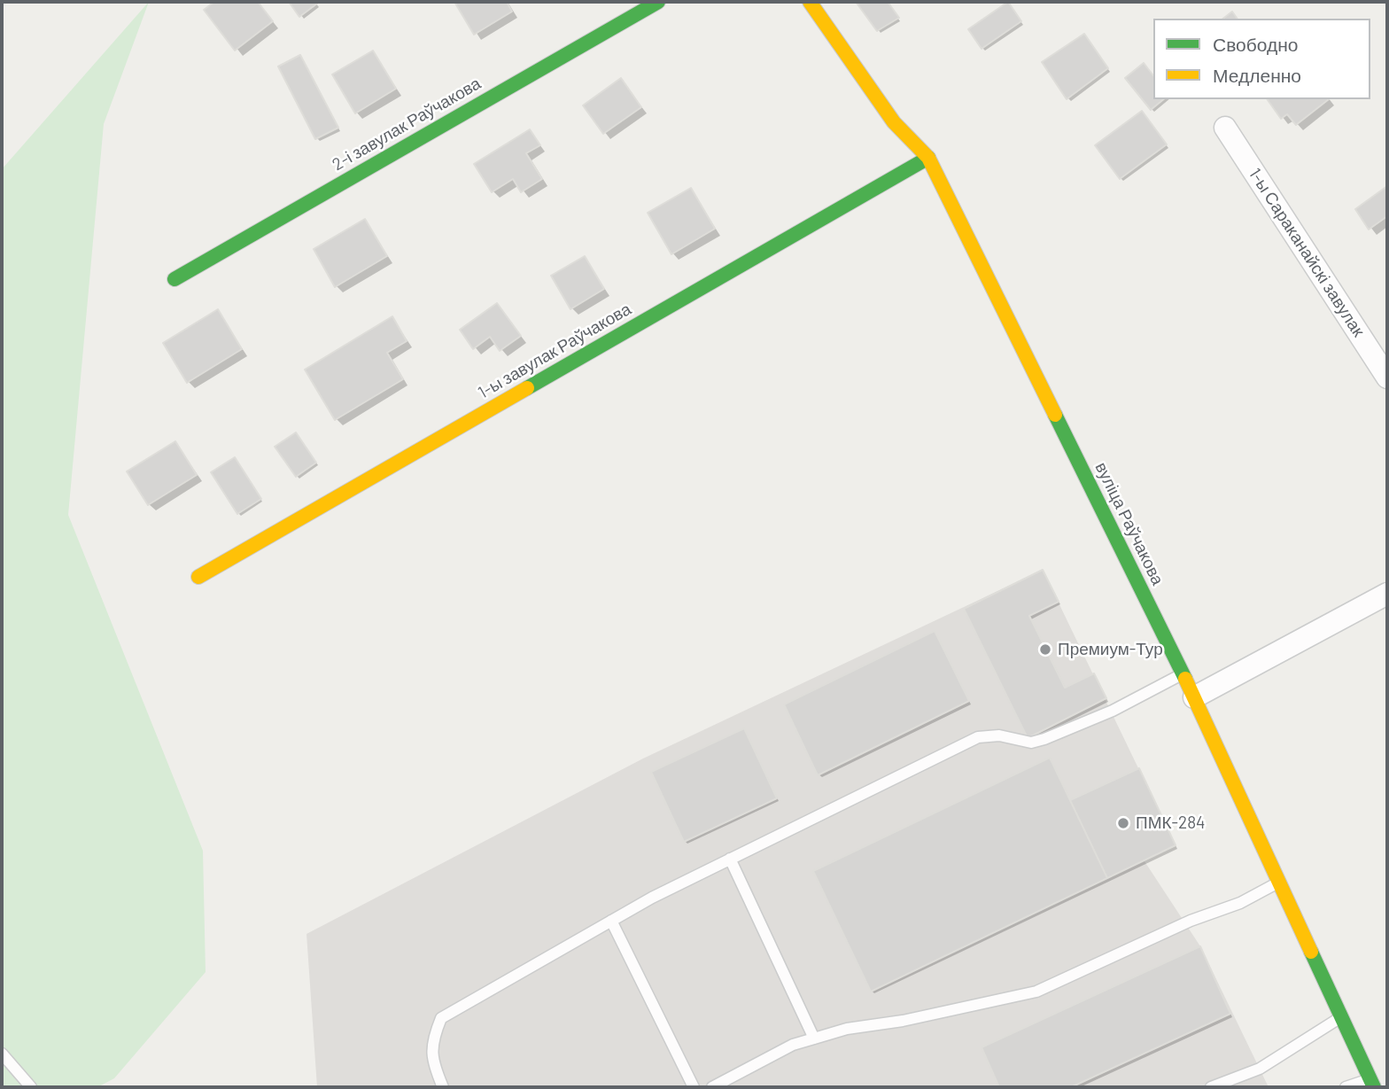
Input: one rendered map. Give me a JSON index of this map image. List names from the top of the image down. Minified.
{"streets":{"street":["2-і завулак Раўчакова","1-ы Сараканайскі завулак","1-ы завулак Раўчакова","вуліца Раўчакова"]},"crossings":[["1-ы завулак Раўчакова","вуліца Раўчакова"]],"places":["Премиум-Тур","ПМК-284"],"legend":["Свободно","Медленно"]}
